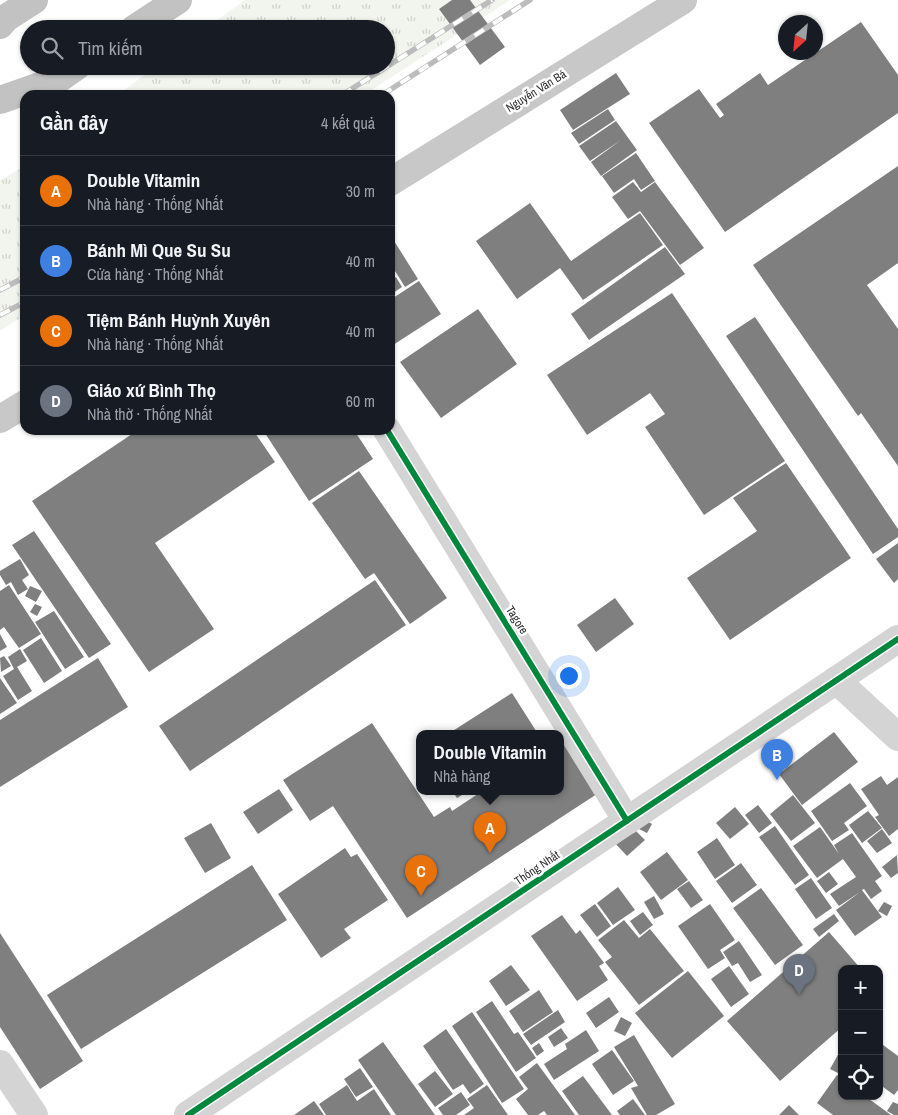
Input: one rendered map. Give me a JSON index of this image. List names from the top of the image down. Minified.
{"streets":{"main road":["Nguyễn Văn Bá"],"street":["Tagore","Thống Nhất"]},"crossings":[["Tagore","Thống Nhất"]],"north":"bottom left","page":{"search":"Tìm kiếm","heading":["Gần đây","4 kết quả"],"list":[{"mark":"A","name":"Double Vitamin","note":"Nhà hàng · Thống Nhất","value":"30 m"},{"mark":"B","name":"Bánh Mì Que Su Su","note":"Cửa hàng · Thống Nhất","value":"40 m"},{"mark":"C","name":"Tiệm Bánh Huỳnh Xuyên","note":"Nhà hàng · Thống Nhất","value":"40 m"},{"mark":"D","name":"Giáo xứ Bình Thọ","note":"Nhà thờ · Thống Nhất","value":"60 m"}],"popup":["Double Vitamin","Nhà hàng"],"pins":["B","A","C","D"],"map_buttons":["+","−"]}}
